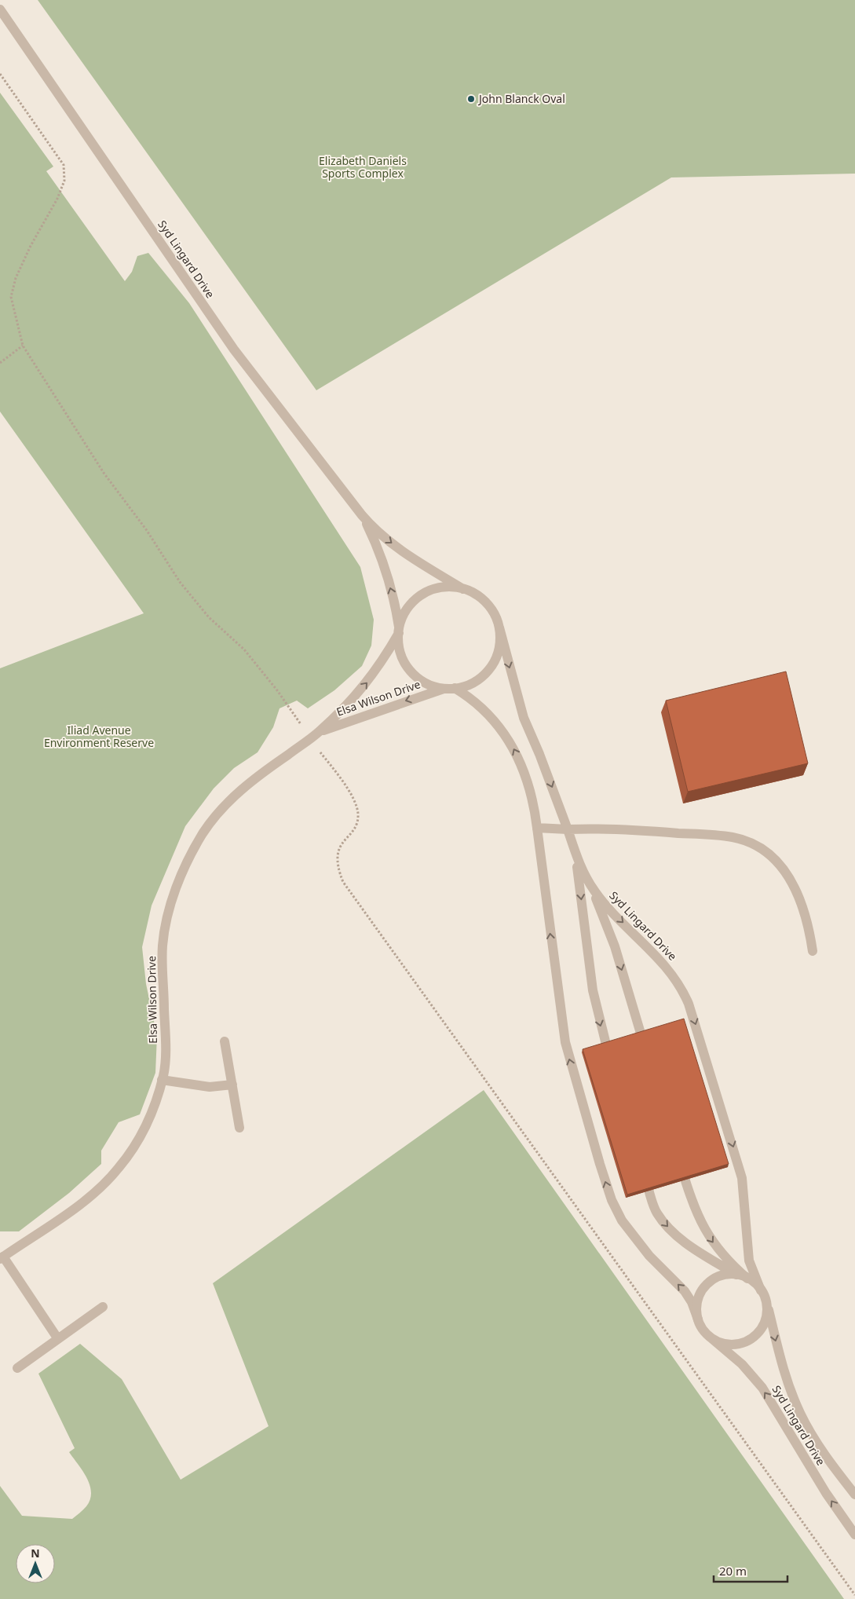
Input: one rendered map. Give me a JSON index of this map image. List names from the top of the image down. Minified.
{"streets":{"street":["Syd Lingard Drive","Elsa Wilson Drive"]},"crossings":[["Syd Lingard Drive","Elsa Wilson Drive"]],"parks":["Elizabeth Daniels Sports Complex","Iliad Avenue Environment Reserve"],"places":["John Blanck Oval"],"scale_bar":"20 m","north":"top"}
